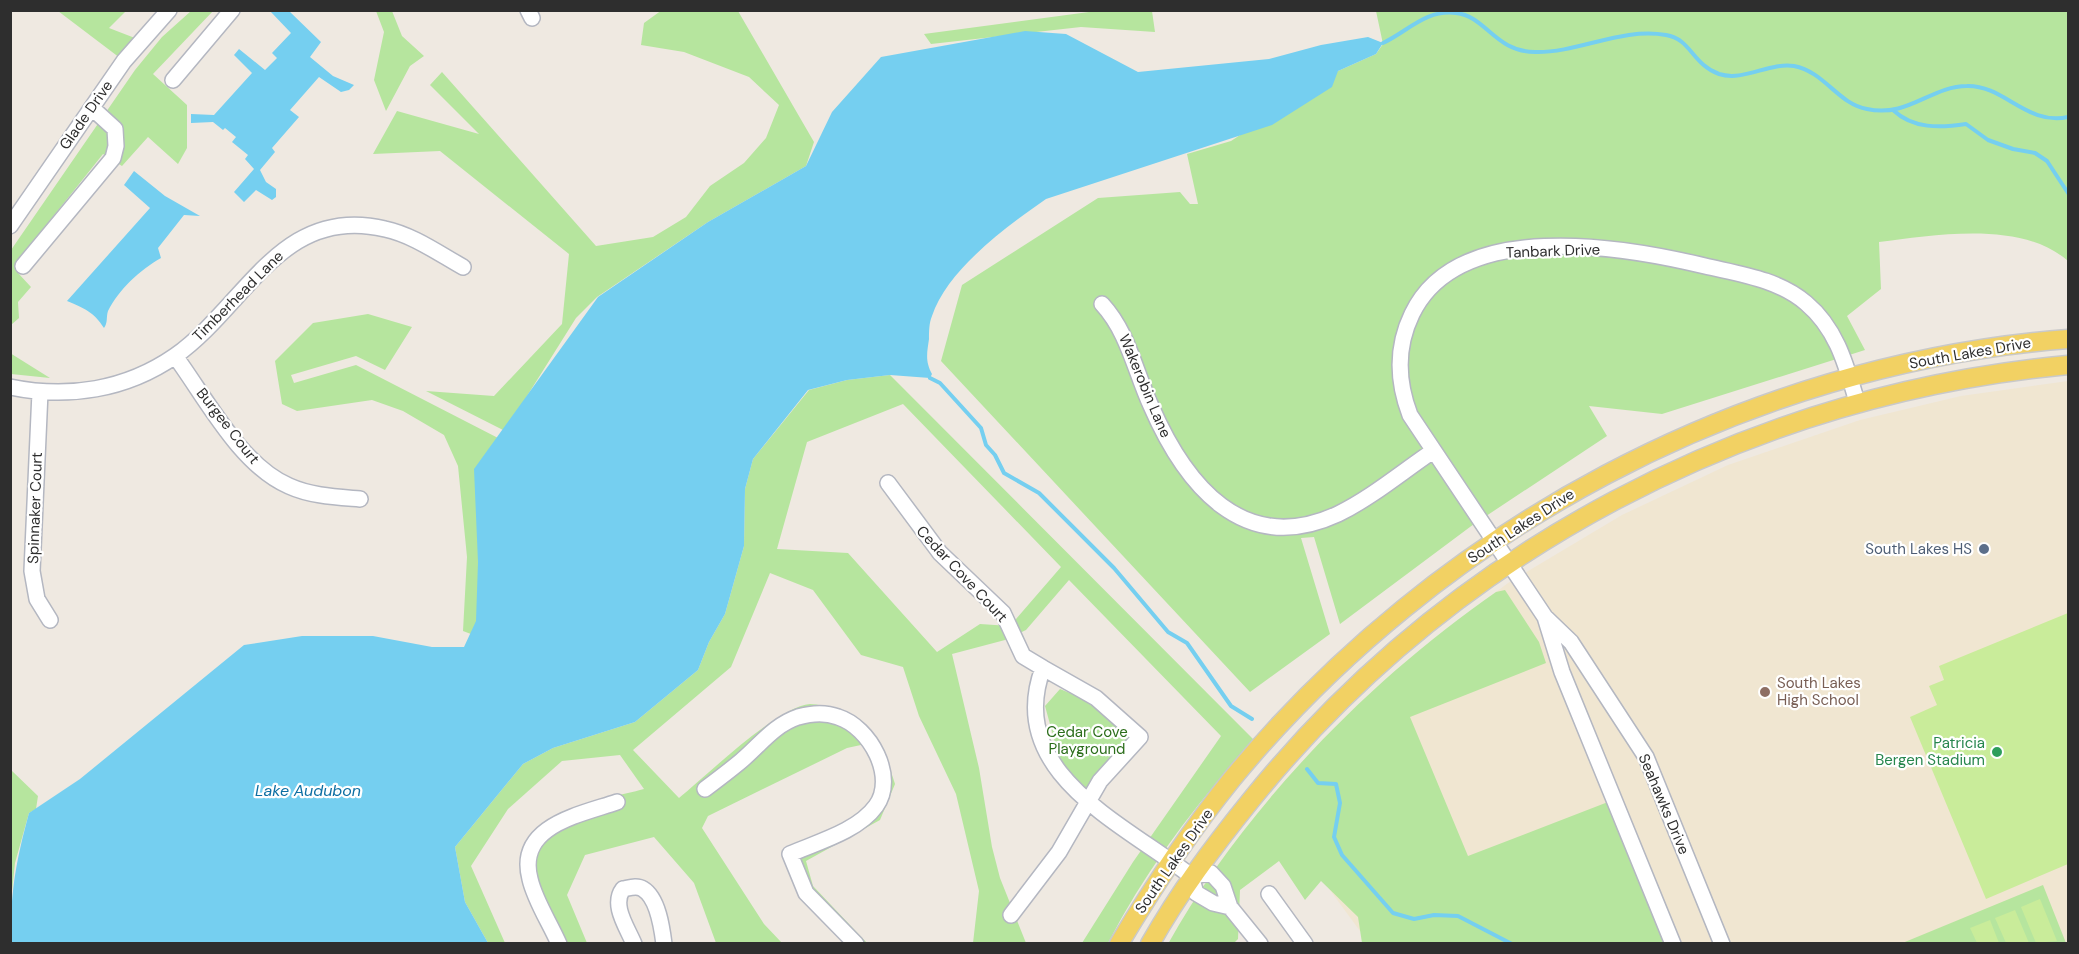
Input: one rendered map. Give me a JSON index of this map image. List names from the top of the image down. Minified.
{"streets":{"main road":["South Lakes Drive"],"street":["Glade Drive","Tanbark Drive","Timberhead Lane","Wakerobin Lane","Burgee Court","Spinnaker Court","Cedar Cove Court","Seahawks Drive"]},"crossings":[["Tanbark Drive","South Lakes Drive"],["Tanbark Drive","Wakerobin Lane"],["Tanbark Drive","Seahawks Drive"],["Timberhead Lane","Burgee Court"],["Timberhead Lane","Spinnaker Court"],["South Lakes Drive","Seahawks Drive"]],"water":["Lake Audubon"],"parks":["Cedar Cove Playground"],"places":["South Lakes HS","South Lakes High School","Patricia Bergen Stadium"]}
